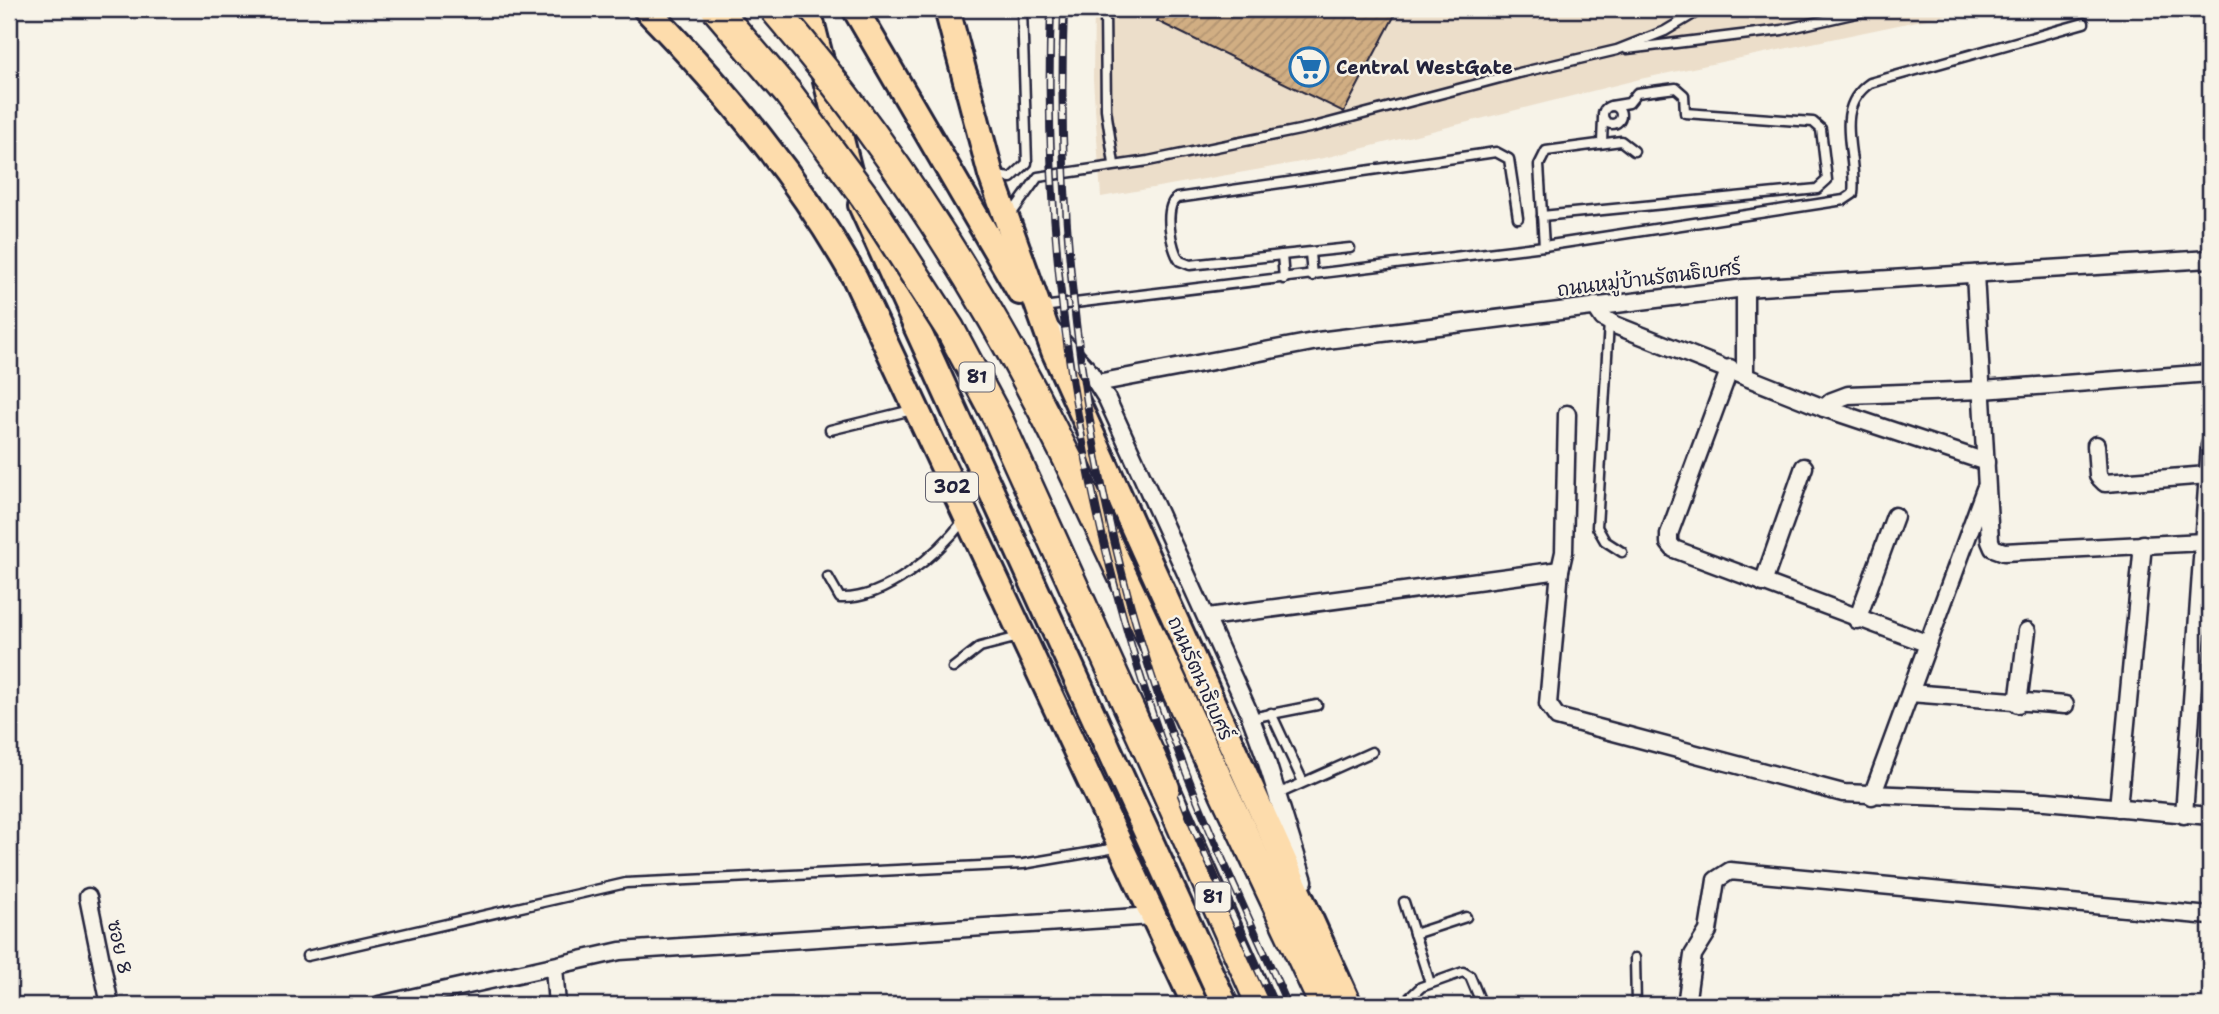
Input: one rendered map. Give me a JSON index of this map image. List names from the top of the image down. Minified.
{"streets":{"highway":["81"],"main road":["302","ถนนรัตนาธิเบศร์"],"street":["ถนนหมู่บ้านรัตนธิเบศร์","ซอย 8"]},"places":{"supermarket":["Central WestGate"]}}
